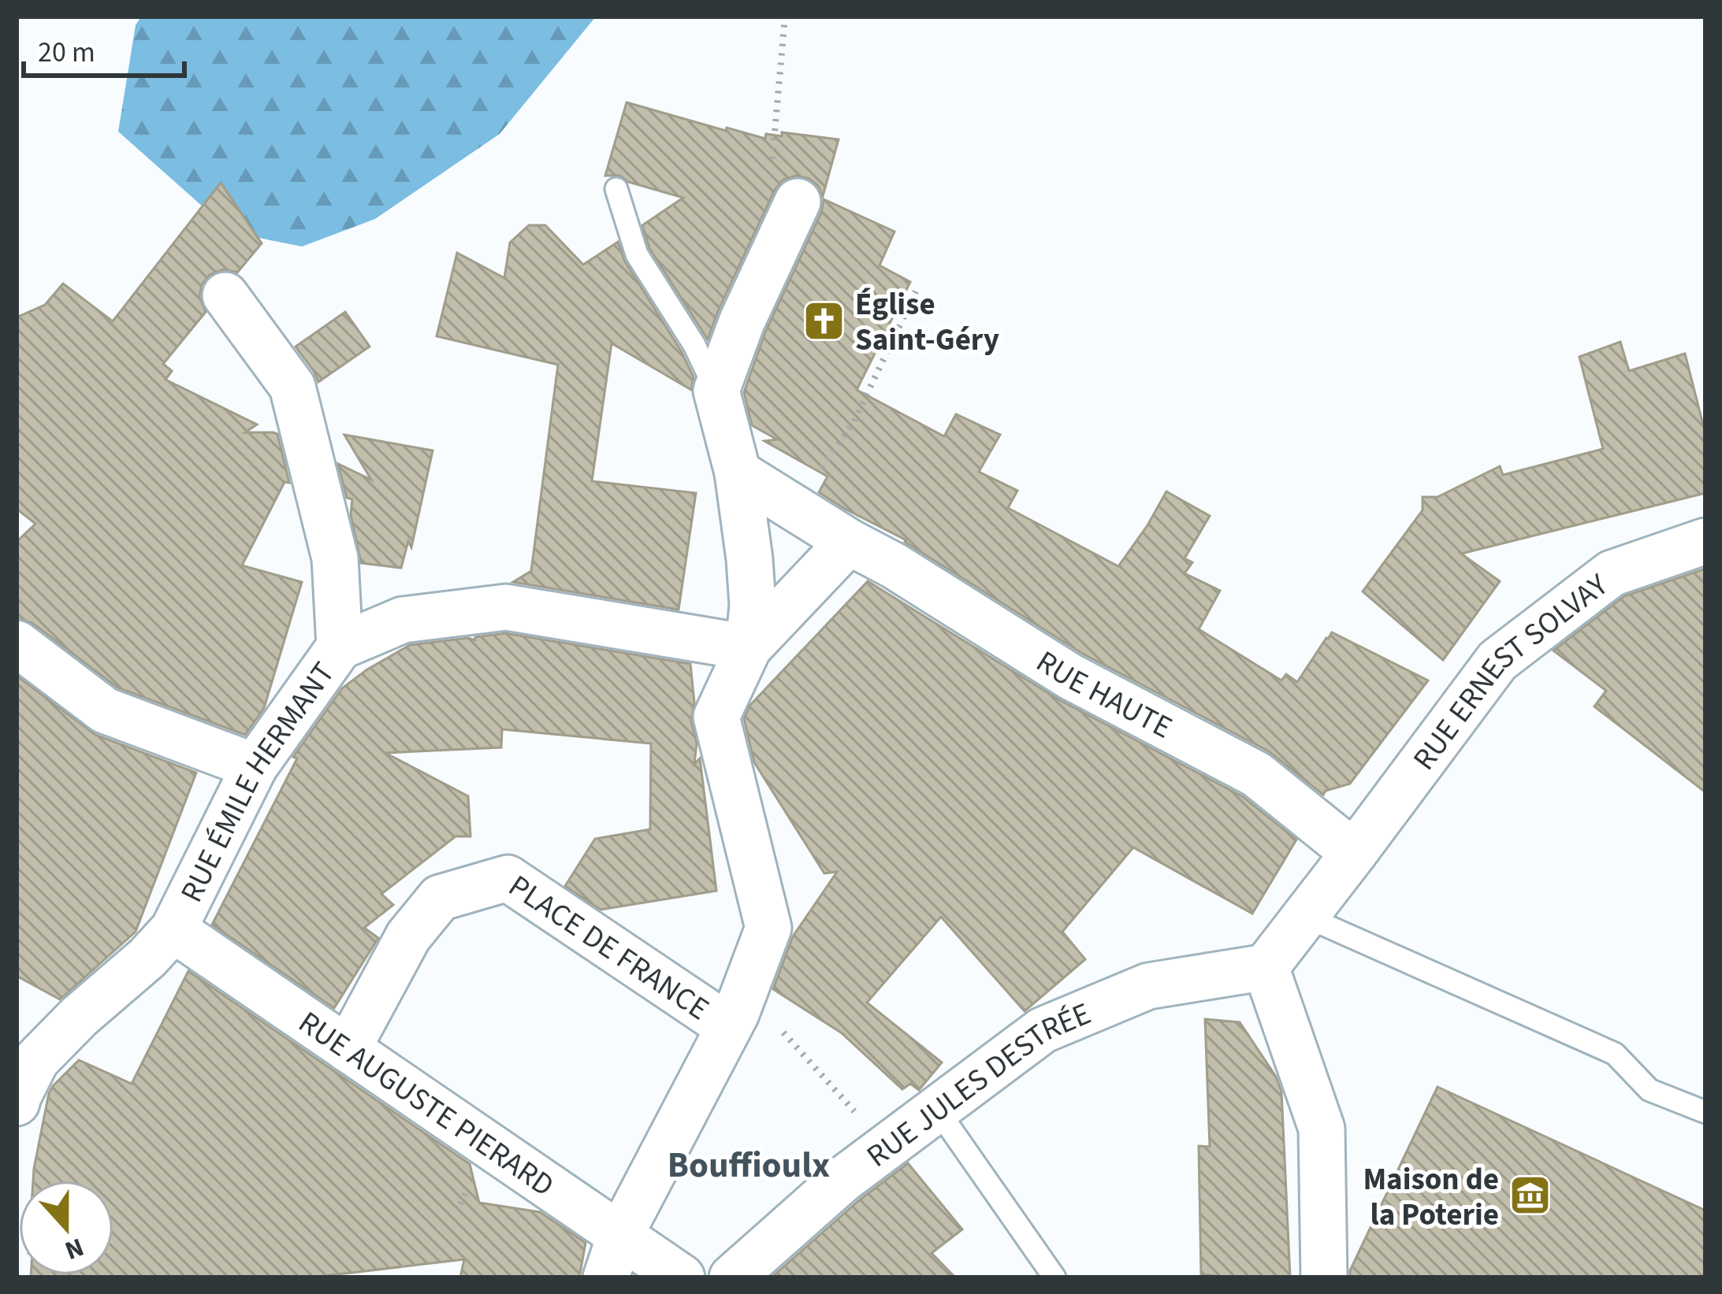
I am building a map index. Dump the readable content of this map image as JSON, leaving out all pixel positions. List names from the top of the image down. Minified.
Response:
{"streets":{"street":["RUE ERNEST SOLVAY","RUE HAUTE","RUE ÉMILE HERMANT","PLACE DE FRANCE","RUE JULES DESTRÉE","RUE AUGUSTE PIERARD"]},"crossings":[["RUE ERNEST SOLVAY","RUE HAUTE"],["RUE ERNEST SOLVAY","RUE JULES DESTRÉE"],["RUE ÉMILE HERMANT","RUE AUGUSTE PIERARD"],["PLACE DE FRANCE","RUE AUGUSTE PIERARD"]],"districts":["Bouffioulx"],"places":{"church":["Église Saint-Géry"],"museum":["Maison de la Poterie"]},"scale_bar":"20 m","north":"bottom"}
